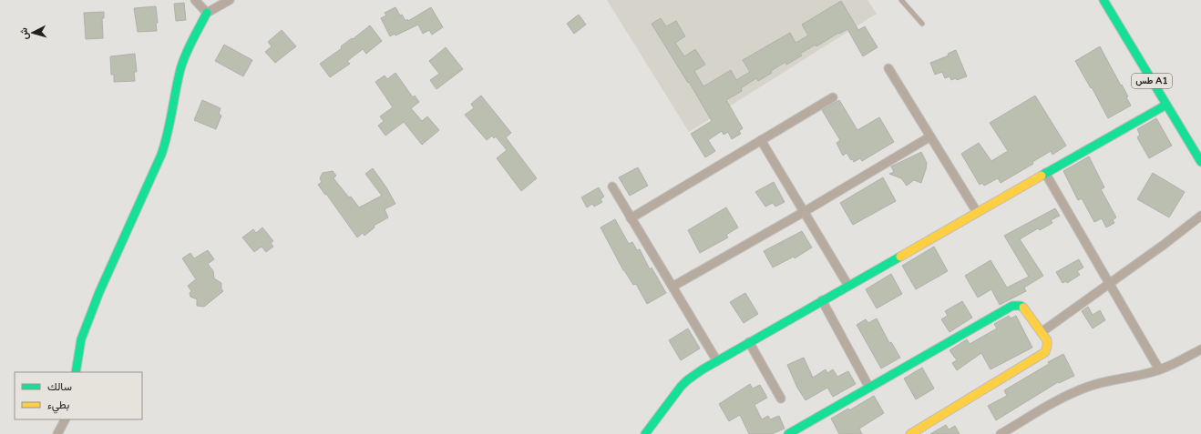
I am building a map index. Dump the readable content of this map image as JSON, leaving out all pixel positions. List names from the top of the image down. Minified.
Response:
{"streets":{"main road":["طس A1"]},"legend":["سالك","بطيء"],"north":"left"}
